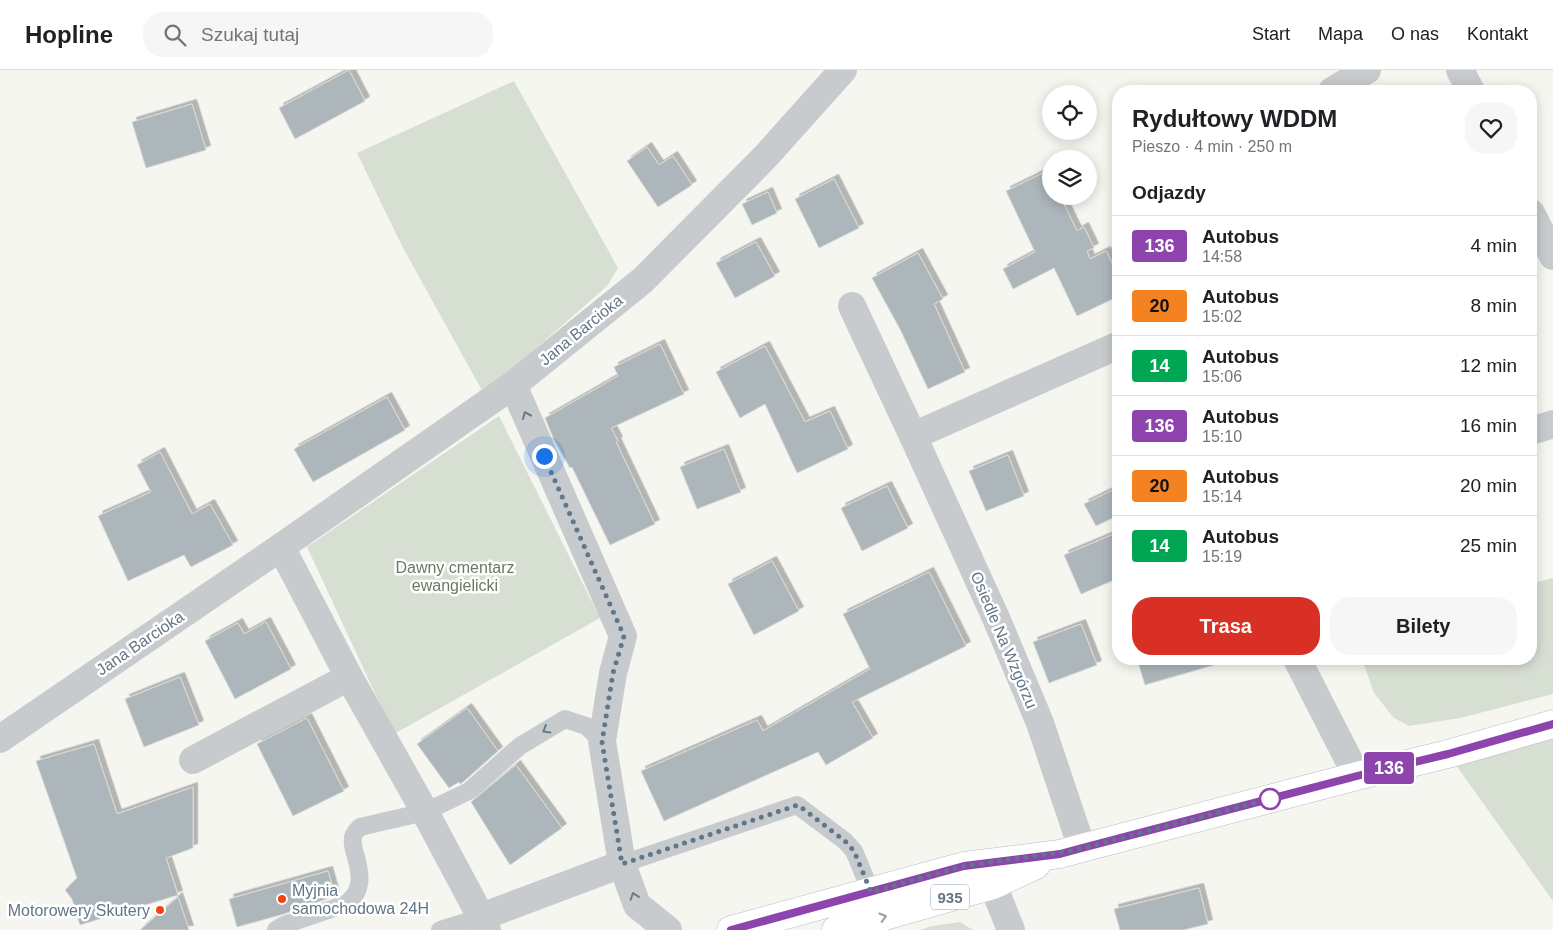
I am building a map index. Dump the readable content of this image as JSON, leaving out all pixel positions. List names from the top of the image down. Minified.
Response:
{"streets":{"main road":["935"],"street":["Jana Barcioka","Osiedle Na Wzgórzu"]},"crossings":[["Osiedle Na Wzgórzu","935"]],"parks":["Dawny cmentarz ewangielicki"],"places":["Myjnia samochodowa 24H","Motorowery Skutery"],"lines":["bus line 136"],"page":{"header":"Hopline","search":"Szukaj tutaj","nav":["Start","Mapa","O nas","Kontakt"],"on_map":"136","heading":[["Rydułtowy WDDM","Pieszo · 4 min · 250 m"],"Odjazdy"],"list":[{"mark":"136","name":"Autobus","note":"14:58","value":"4 min"},{"mark":"20","name":"Autobus","note":"15:02","value":"8 min"},{"mark":"14","name":"Autobus","note":"15:06","value":"12 min"},{"mark":"136","name":"Autobus","note":"15:10","value":"16 min"},{"mark":"20","name":"Autobus","note":"15:14","value":"20 min"},{"mark":"14","name":"Autobus","note":"15:19","value":"25 min"}],"buttons":["Trasa","Bilety"]}}
